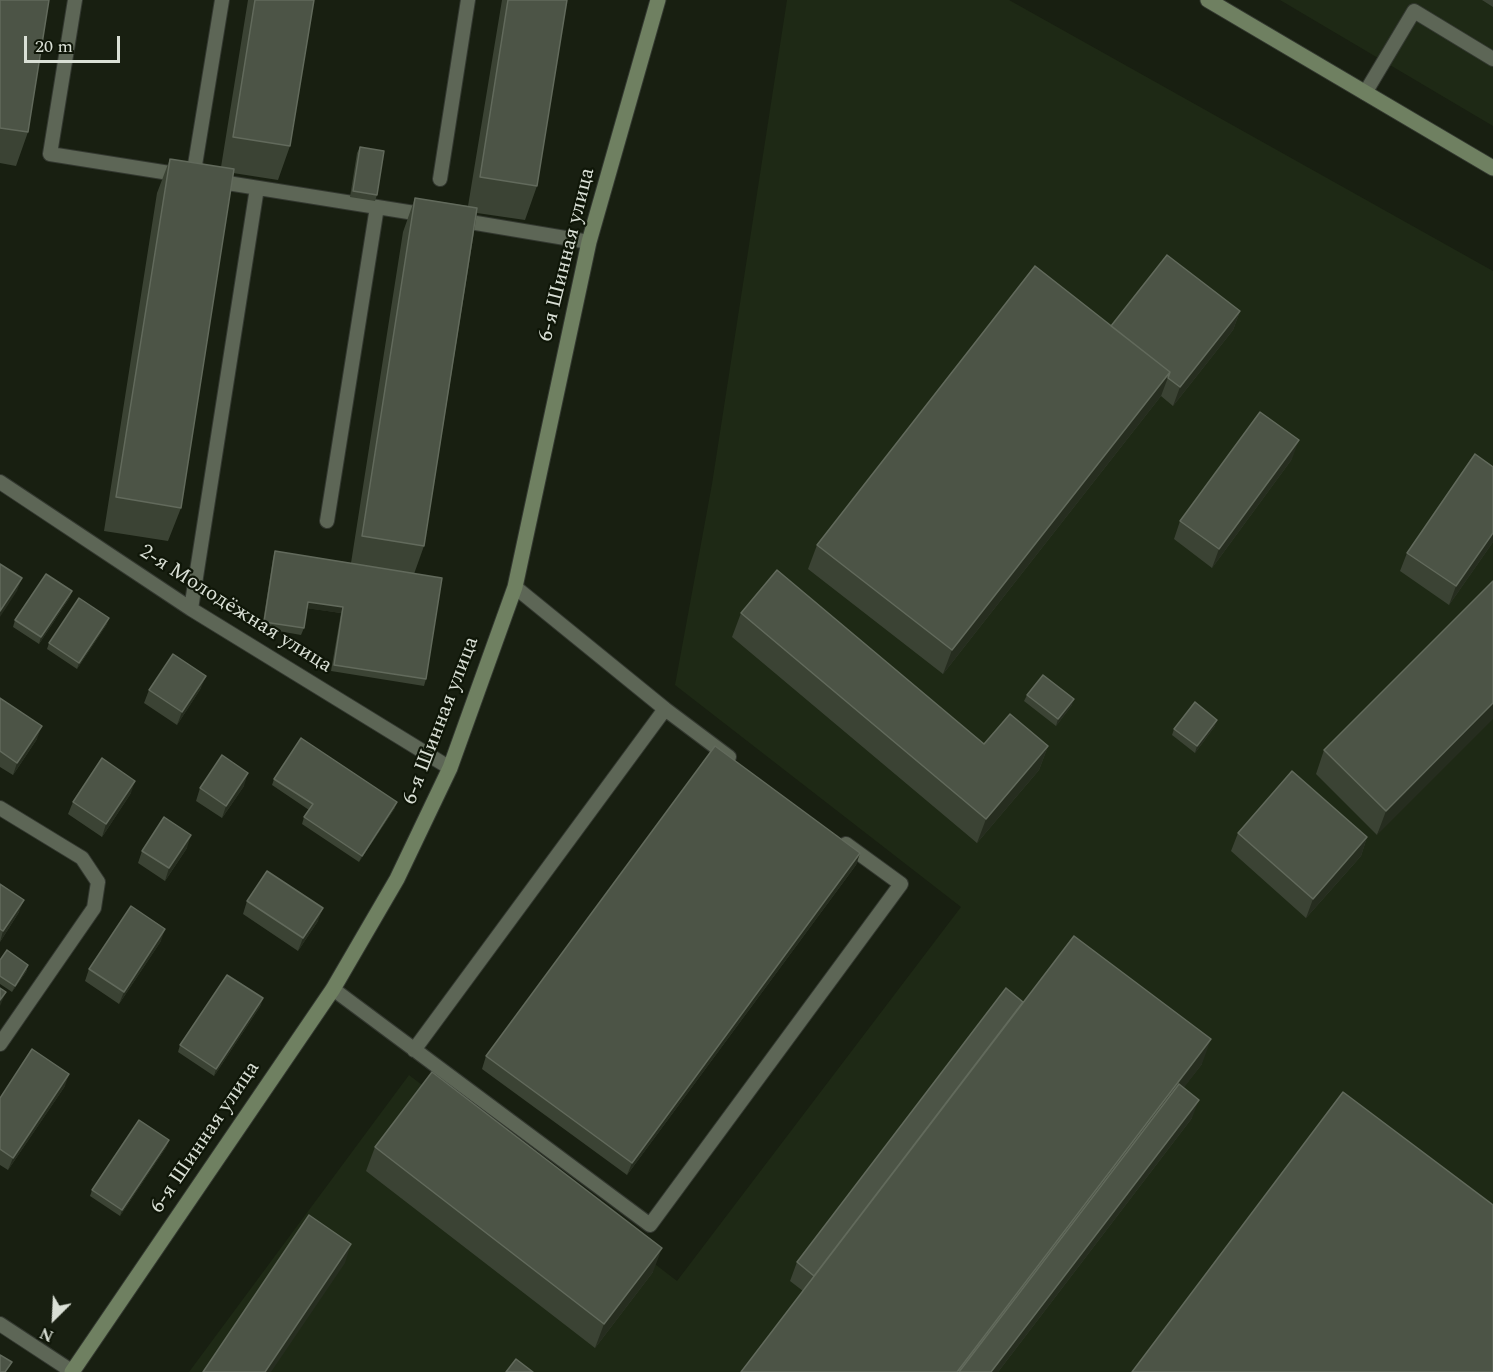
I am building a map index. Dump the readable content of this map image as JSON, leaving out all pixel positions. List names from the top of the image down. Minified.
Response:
{"streets":{"main road":["6-я Шинная улица"],"lane":["2-я Молодёжная улица"]},"crossings":[["6-я Шинная улица","2-я Молодёжная улица"]],"scale_bar":"20 m","north":"bottom left"}
